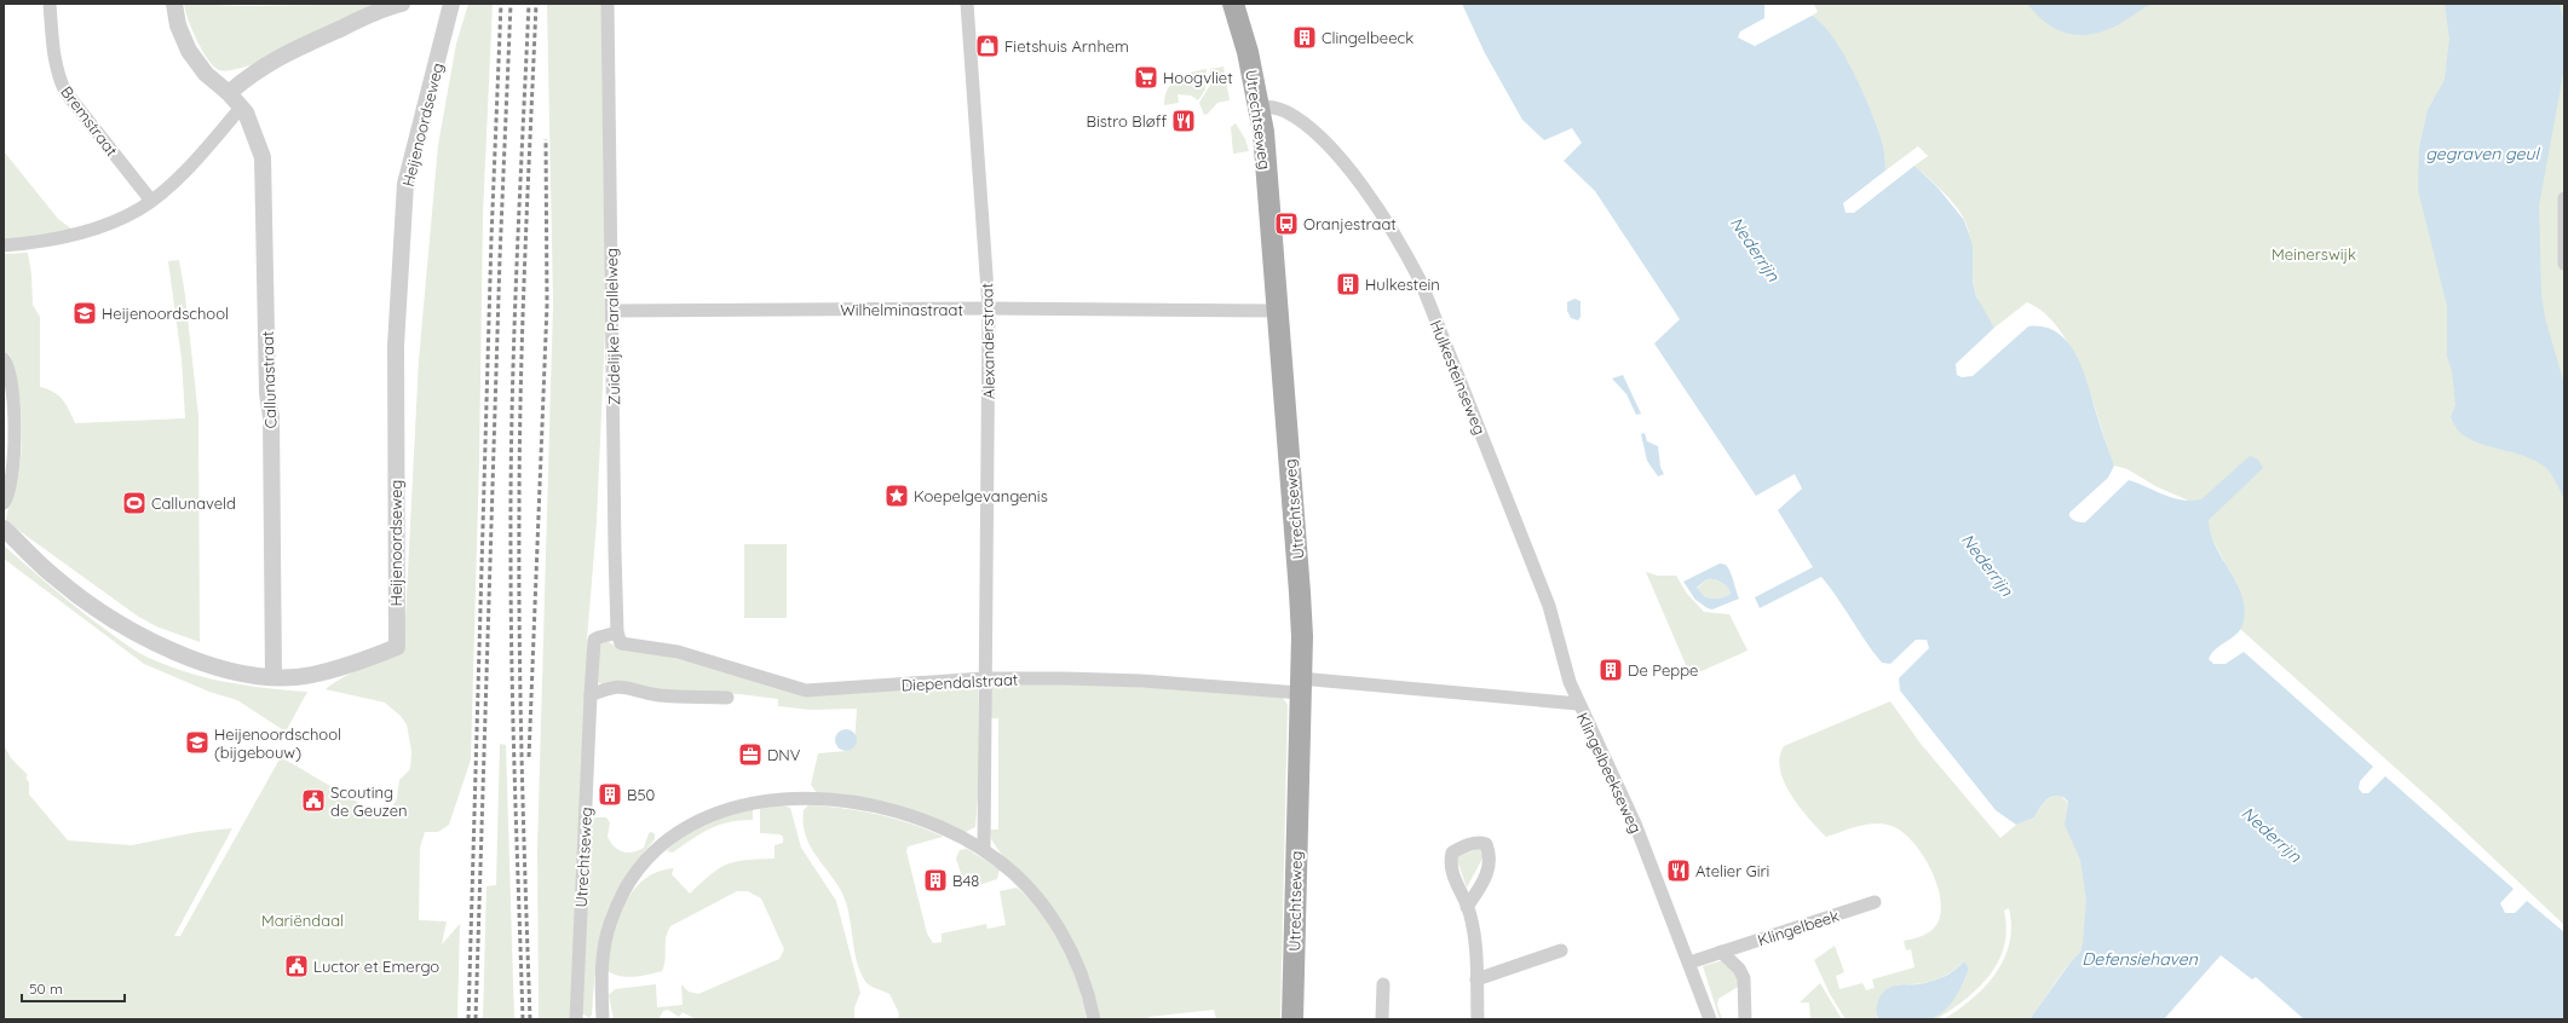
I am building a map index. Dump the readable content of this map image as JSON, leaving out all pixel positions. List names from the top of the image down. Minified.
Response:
{"streets":{"main road":["Utrechtseweg"],"street":["Bremstraat","Heijenoordseweg","Wilhelminastraat","Zuidelijke Parallelweg","Alexanderstraat","Hulkesteinseweg","Callunastraat","Diependalstraat","Klingelbeekseweg","Klingelbeek"]},"crossings":[["Utrechtseweg","Wilhelminastraat"],["Utrechtseweg","Zuidelijke Parallelweg"],["Utrechtseweg","Alexanderstraat"],["Utrechtseweg","Hulkesteinseweg"],["Utrechtseweg","Diependalstraat"],["Utrechtseweg","Klingelbeekseweg"],["Heijenoordseweg","Callunastraat"],["Wilhelminastraat","Zuidelijke Parallelweg"],["Wilhelminastraat","Alexanderstraat"],["Zuidelijke Parallelweg","Diependalstraat"],["Alexanderstraat","Diependalstraat"],["Hulkesteinseweg","Klingelbeekseweg"],["Diependalstraat","Klingelbeekseweg"],["Klingelbeekseweg","Klingelbeek"]],"water":["gegraven geul","Nederrijn","Defensiehaven"],"parks":["Meinerswijk","Mariëndaal"],"places":{"building":["Clingelbeeck","Hulkestein","De Peppe","B50","B48"],"shop":["Fietshuis Arnhem"],"supermarket":["Hoogvliet"],"restaurant":["Bistro Bløff","Atelier Giri"],"bus stop":["Oranjestraat"],"school or university":["Heijenoordschool","Heijenoordschool (bijgebouw)"],"place":["Koepelgevangenis"],"sports":["Callunaveld"],"office":["DNV"],"public building":["Scouting de Geuzen","Luctor et Emergo"]},"scale_bar":"50 m"}
